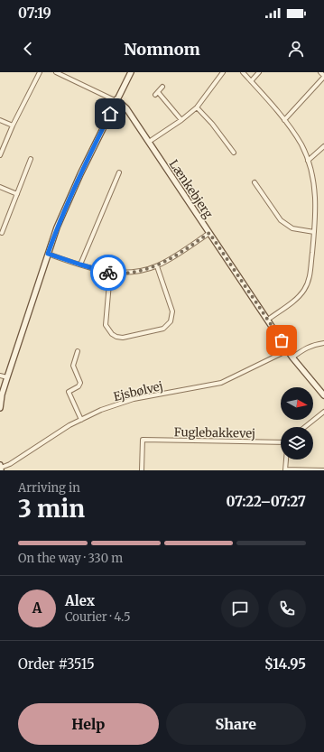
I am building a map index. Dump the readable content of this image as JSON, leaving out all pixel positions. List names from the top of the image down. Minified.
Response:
{"streets":{"street":["Lænkebjerg","Ejsbølvej","Fuglebakkevej"]},"crossings":[["Lænkebjerg","Ejsbølvej"]],"north":"right","page":{"status":"07:19","header":"Nomnom","heading":["3 min","Arriving in","07:22–07:27"],"panel":["Alex","Courier · 4.5","Order #3515","$14.95"],"bar":"On the way · 330 m","round":"A","buttons":["Help","Share"]}}
